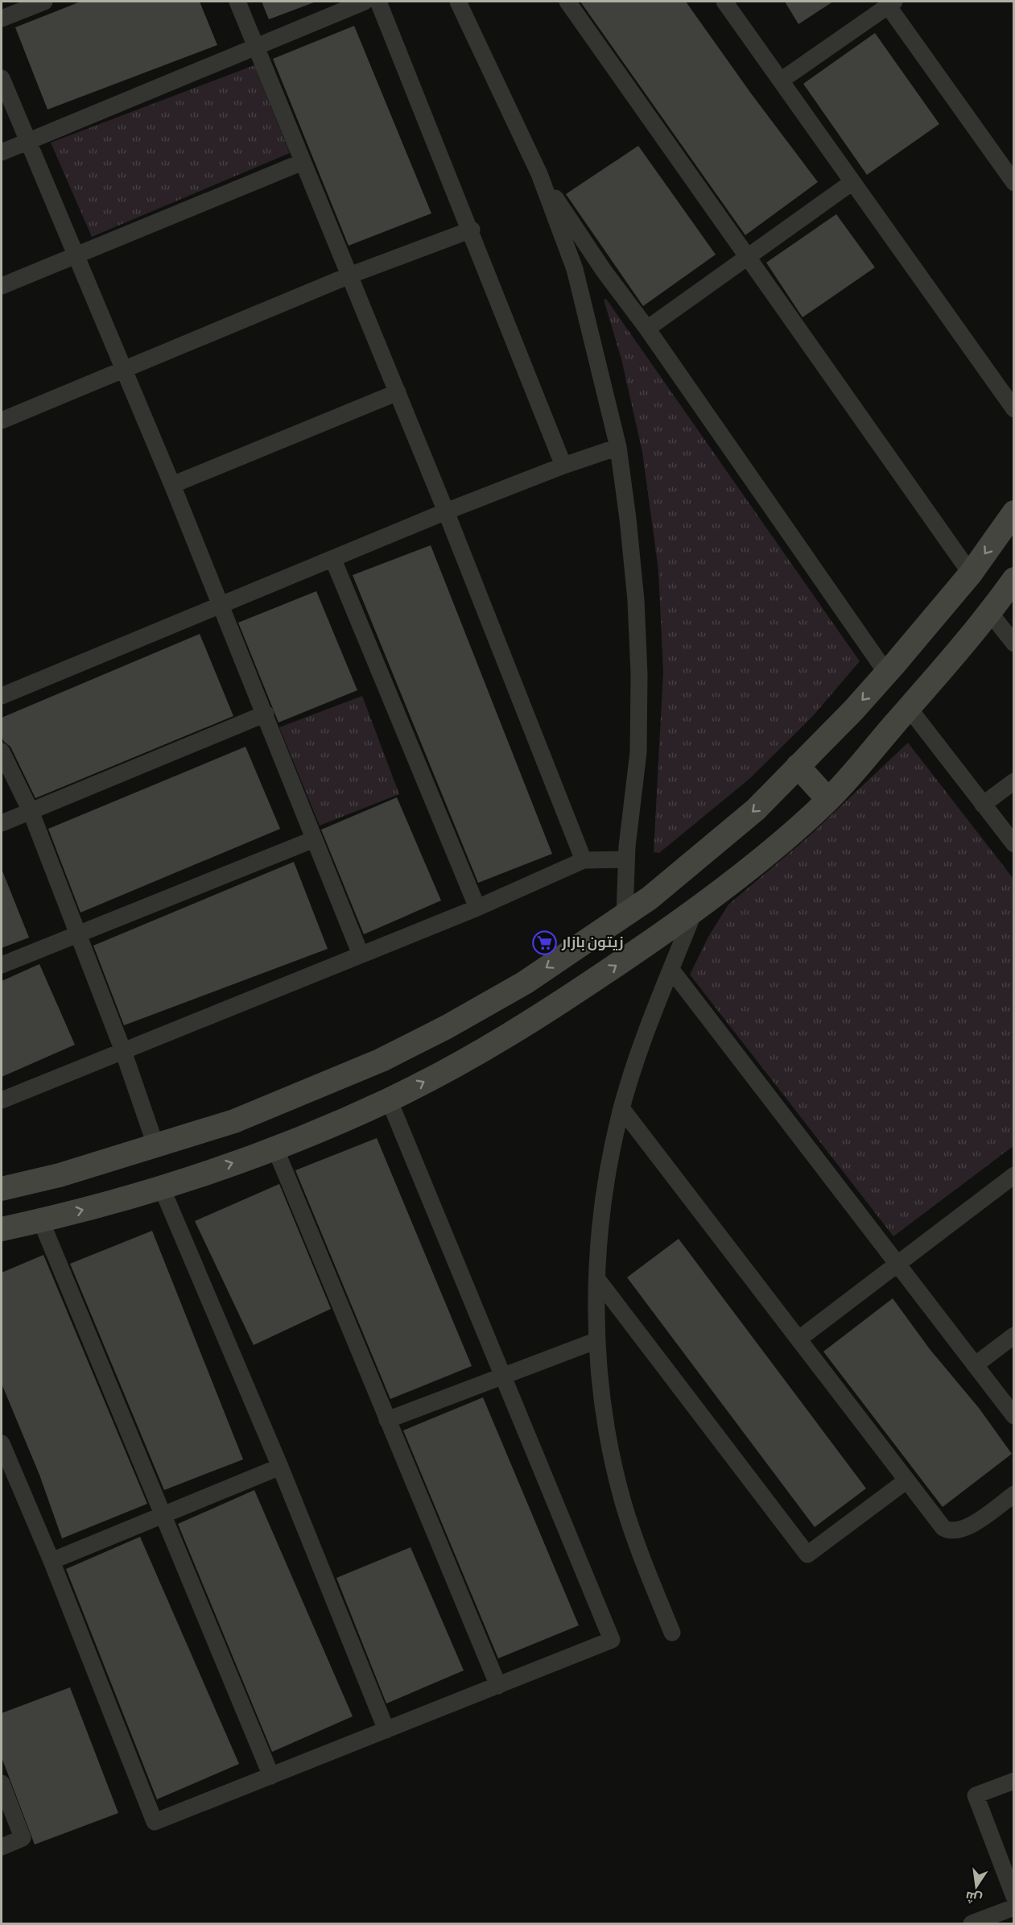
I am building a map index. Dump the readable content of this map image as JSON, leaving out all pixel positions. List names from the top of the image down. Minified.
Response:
{"places":{"supermarket":["زيتون بازار"]},"north":"bottom"}
